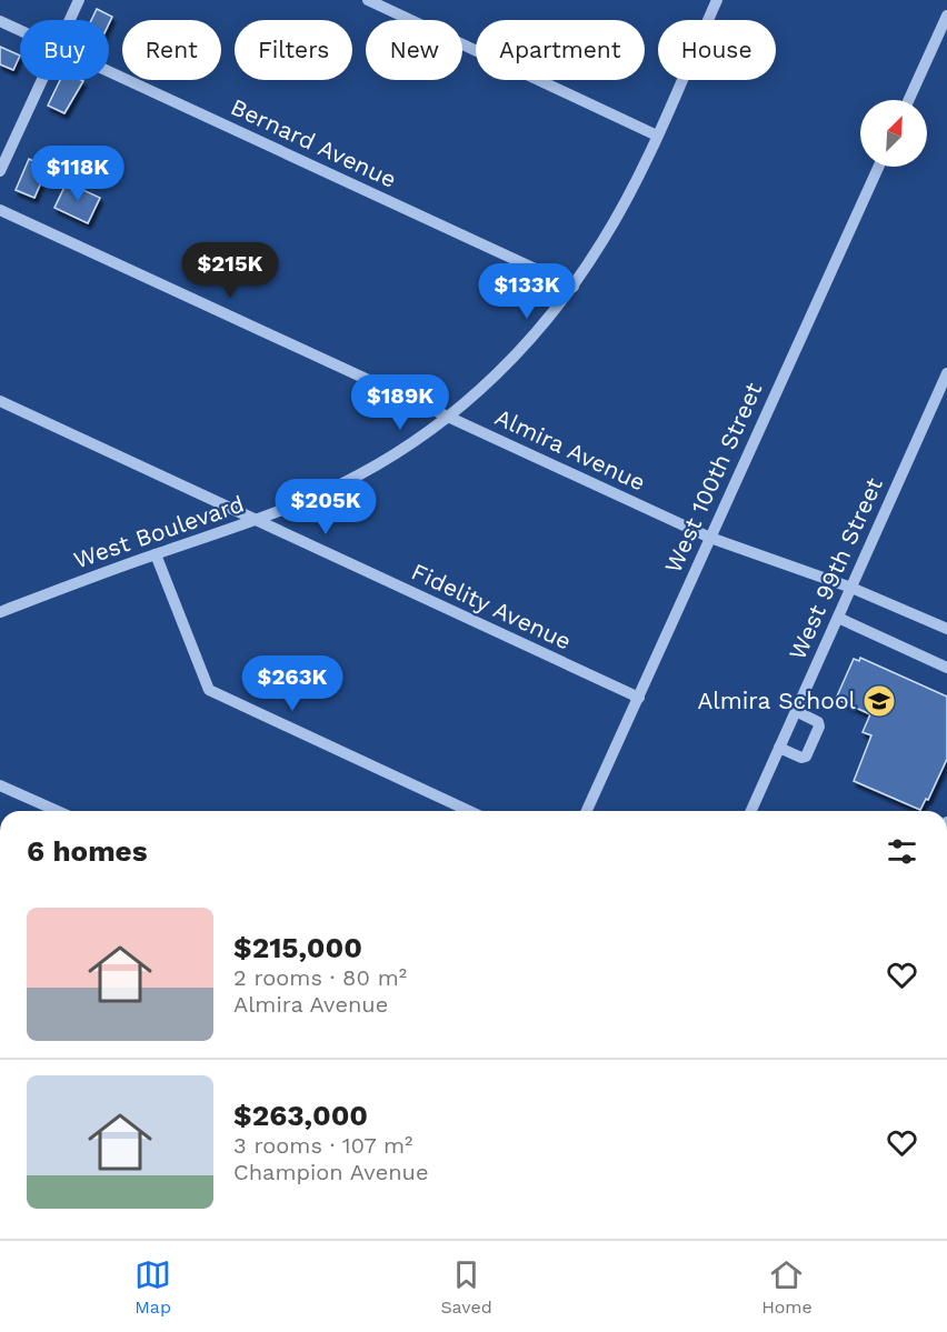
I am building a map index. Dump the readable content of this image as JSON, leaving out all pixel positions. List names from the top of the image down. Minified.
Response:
{"streets":{"street":["Bernard Avenue","Almira Avenue","West 100th Street","West Boulevard","West 99th Street","Fidelity Avenue"]},"crossings":[["Bernard Avenue","West Boulevard"],["Almira Avenue","West 100th Street"],["Almira Avenue","West Boulevard"],["Almira Avenue","West 99th Street"],["West 100th Street","Fidelity Avenue"],["West Boulevard","Fidelity Avenue"]],"places":{"school or university":["Almira School"]},"north":"top right","page":{"chip":["Buy","Rent","Filters","New","Apartment","House"],"price":["$118K","$215K","$133K","$189K","$205K","$263K"],"heading":"6 homes","list":[{"name":"$215,000","note":"2 rooms · 80 m² · Almira Avenue"},{"name":"$263,000","note":"3 rooms · 107 m² · Champion Avenue"}],"tabs":["Map","Saved","Home"]}}
